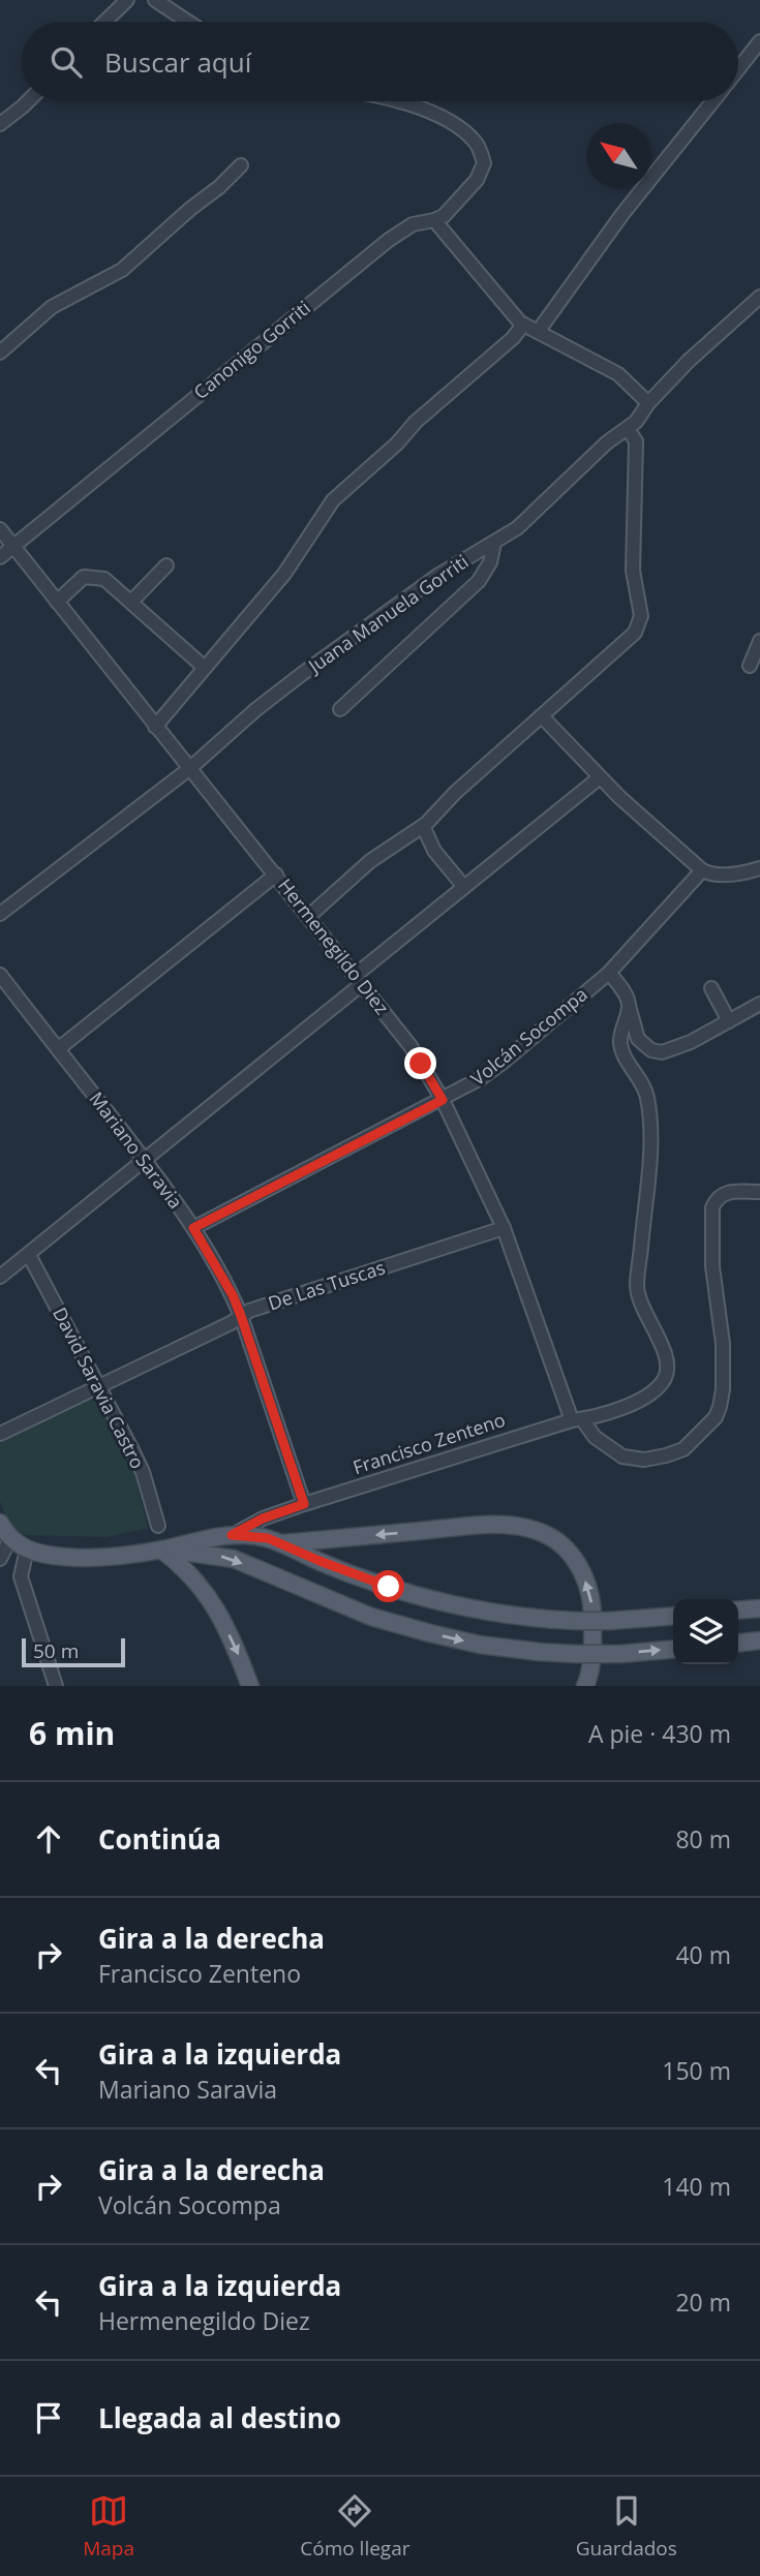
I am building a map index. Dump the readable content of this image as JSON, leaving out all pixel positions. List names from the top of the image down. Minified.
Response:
{"streets":{"street":["Canonigo Gorriti","Juana Manuela Gorriti","Hermenegildo Diez","Volcán Socompa","Mariano Saravia","De Las Tuscas","David Saravia Castro","Francisco Zenteno"]},"crossings":[["Canonigo Gorriti","Hermenegildo Diez"],["Juana Manuela Gorriti","Hermenegildo Diez"],["Hermenegildo Diez","Volcán Socompa"],["Hermenegildo Diez","De Las Tuscas"],["Hermenegildo Diez","Francisco Zenteno"],["Volcán Socompa","Mariano Saravia"],["Mariano Saravia","De Las Tuscas"],["Mariano Saravia","Francisco Zenteno"],["De Las Tuscas","David Saravia Castro"]],"scale_bar":"50 m","north":"top left","page":{"search":"Buscar aquí","scale":"50 m","heading":["6 min","A pie · 430 m"],"list":[["Continúa","80 m"],["Gira a la derecha","Francisco Zenteno","40 m"],["Gira a la izquierda","Mariano Saravia","150 m"],["Gira a la derecha","Volcán Socompa","140 m"],["Gira a la izquierda","Hermenegildo Diez","20 m"],"Llegada al destino"],"nav":["Mapa","Cómo llegar","Guardados"]}}
